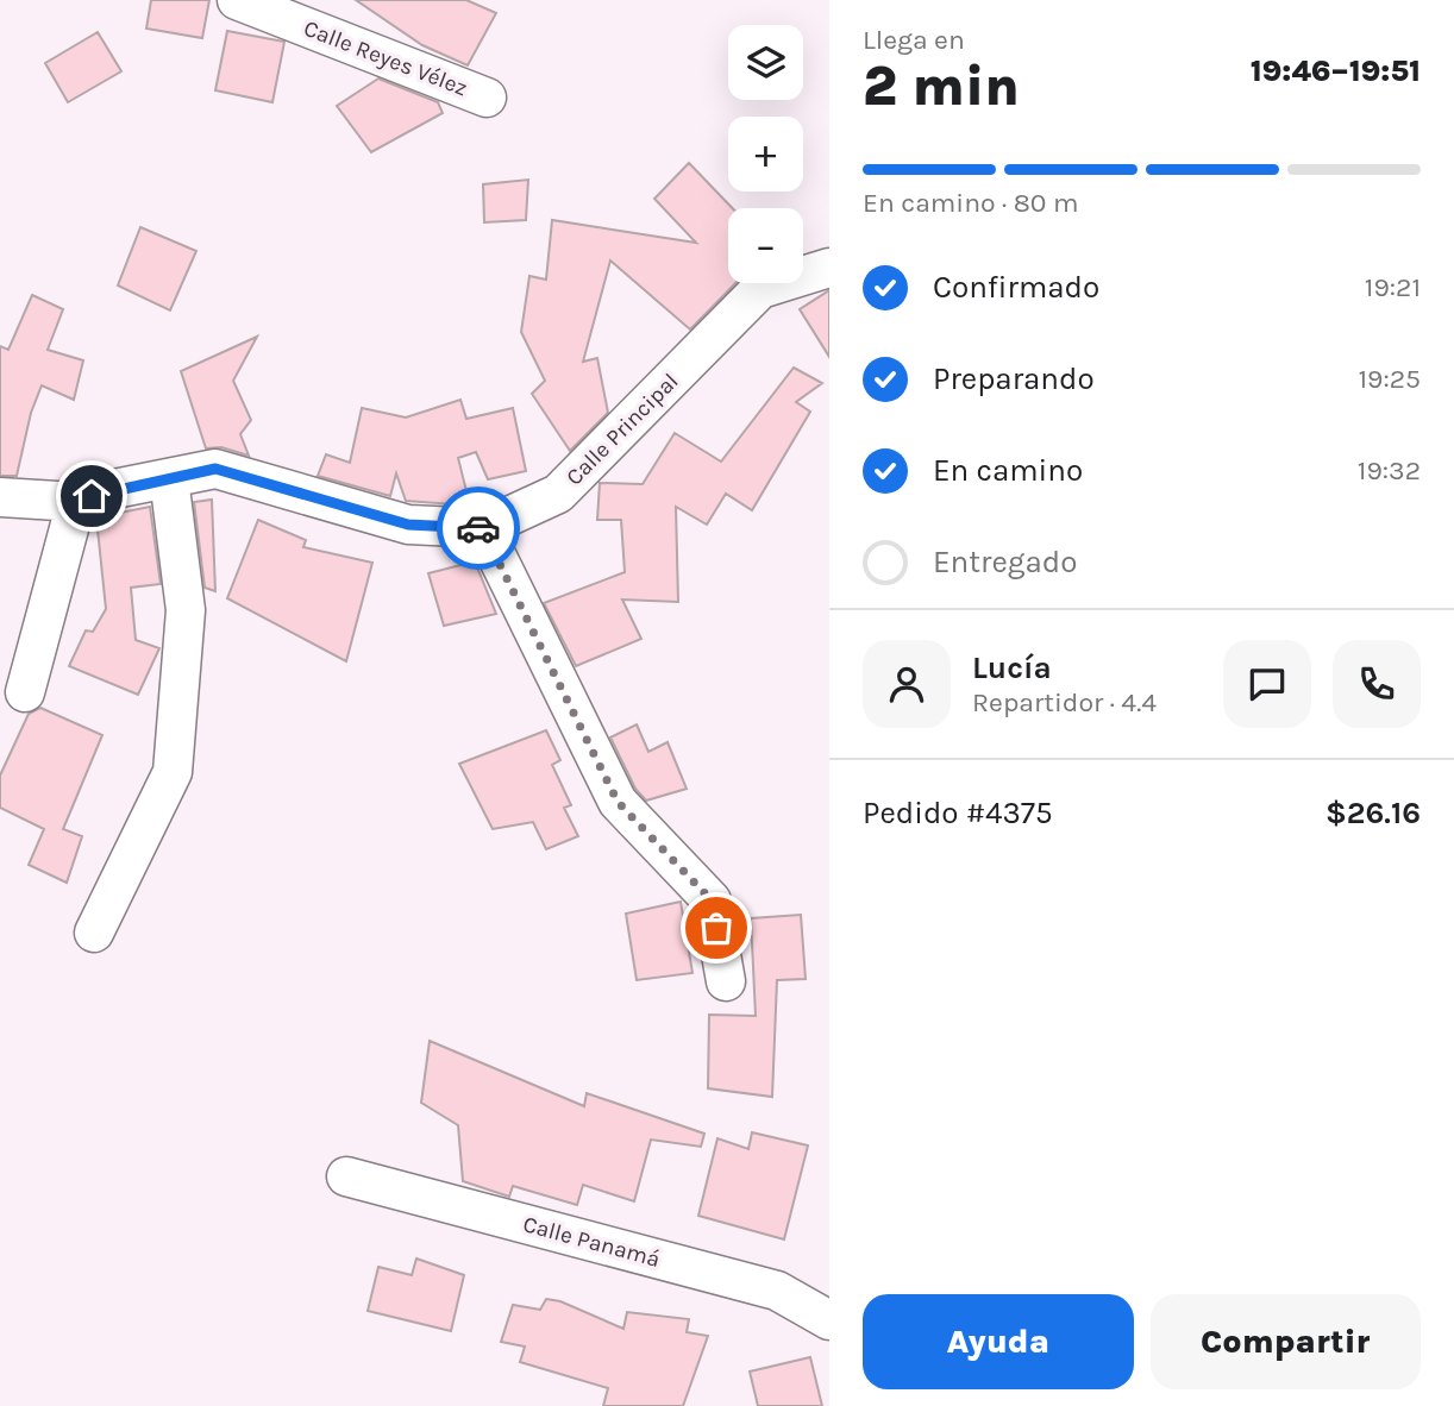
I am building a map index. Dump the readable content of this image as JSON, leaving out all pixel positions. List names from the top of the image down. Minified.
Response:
{"streets":{"street":["Calle Reyes Vélez","Calle Principal","Calle Panamá"]},"page":{"heading":["2 min","Llega en","19:46–19:51"],"panel":["Lucía","Repartidor · 4.4","Pedido #4375","$26.16"],"map_buttons":["+","−"],"bar":"En camino · 80 m","list":[["Confirmado","19:21"],["Preparando","19:25"],["En camino","19:32"],"Entregado"],"buttons":["Ayuda","Compartir"]}}
